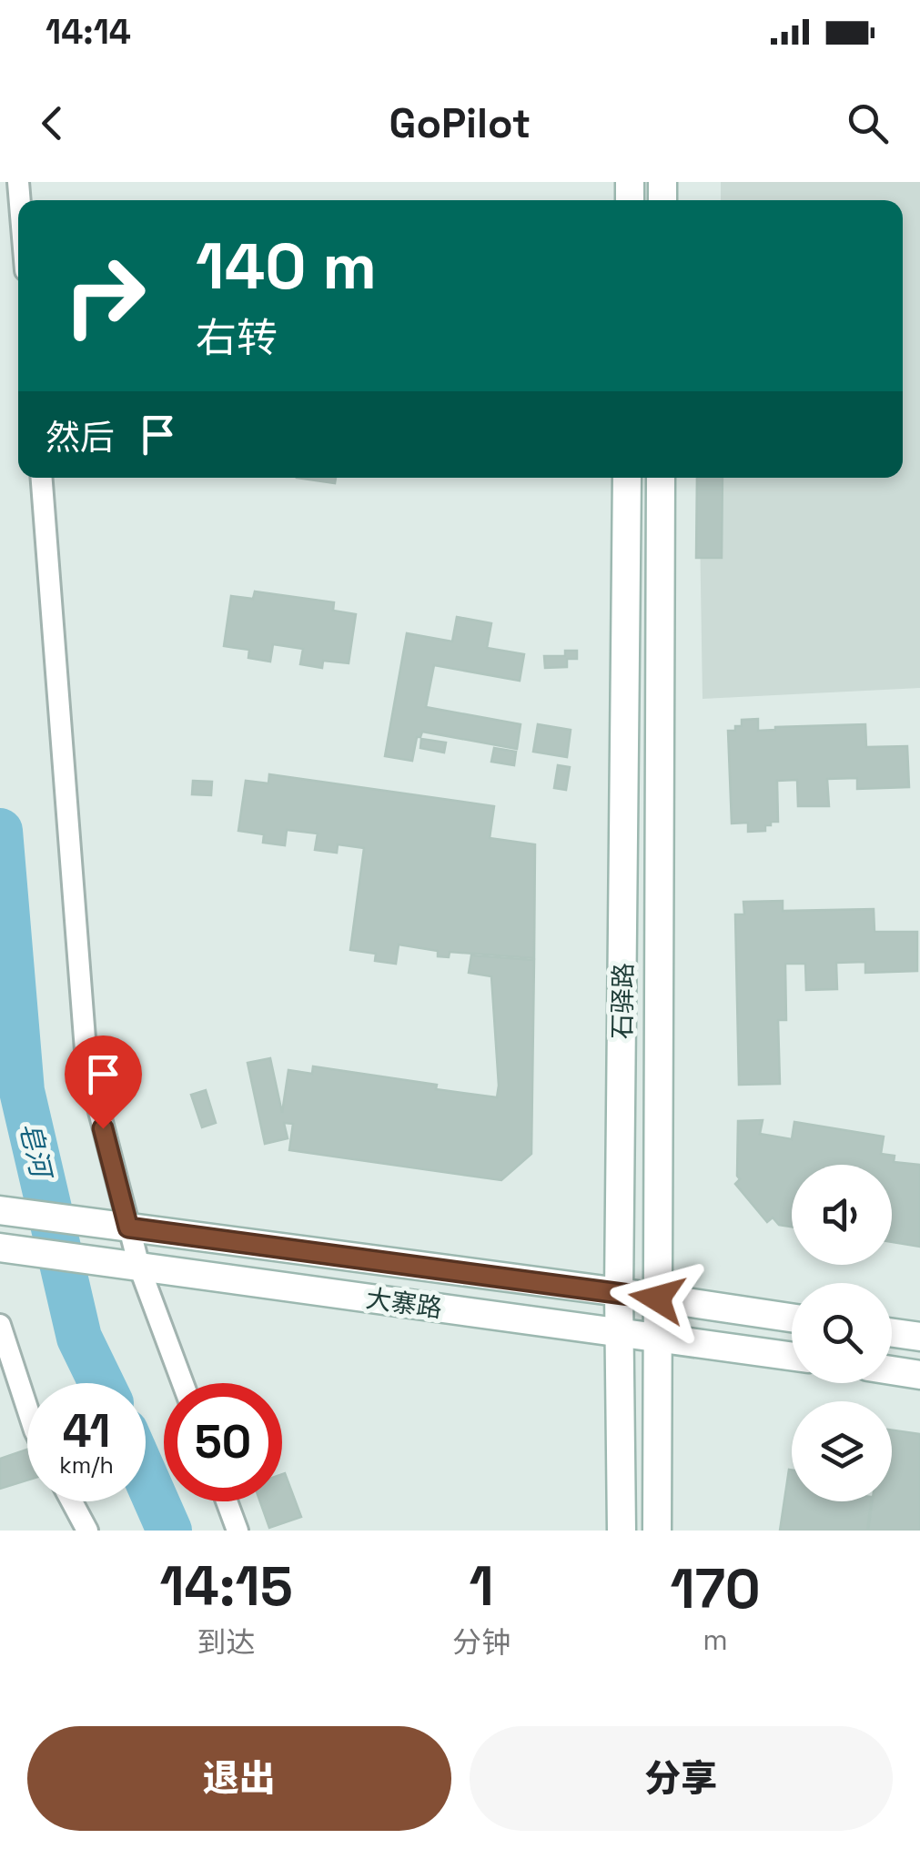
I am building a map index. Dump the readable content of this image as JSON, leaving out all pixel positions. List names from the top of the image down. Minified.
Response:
{"streets":{"street":["石驿路","大寨路"]},"crossings":[["石驿路","大寨路"]],"water":["皂河"],"page":{"status":"14:14","header":"GoPilot","turn":["140 m","右转"],"then":"然后","speed":"41 km/h","limit":"50","eta":["14:15","到达","1","分钟","170","m"],"buttons":["退出","分享"]}}
